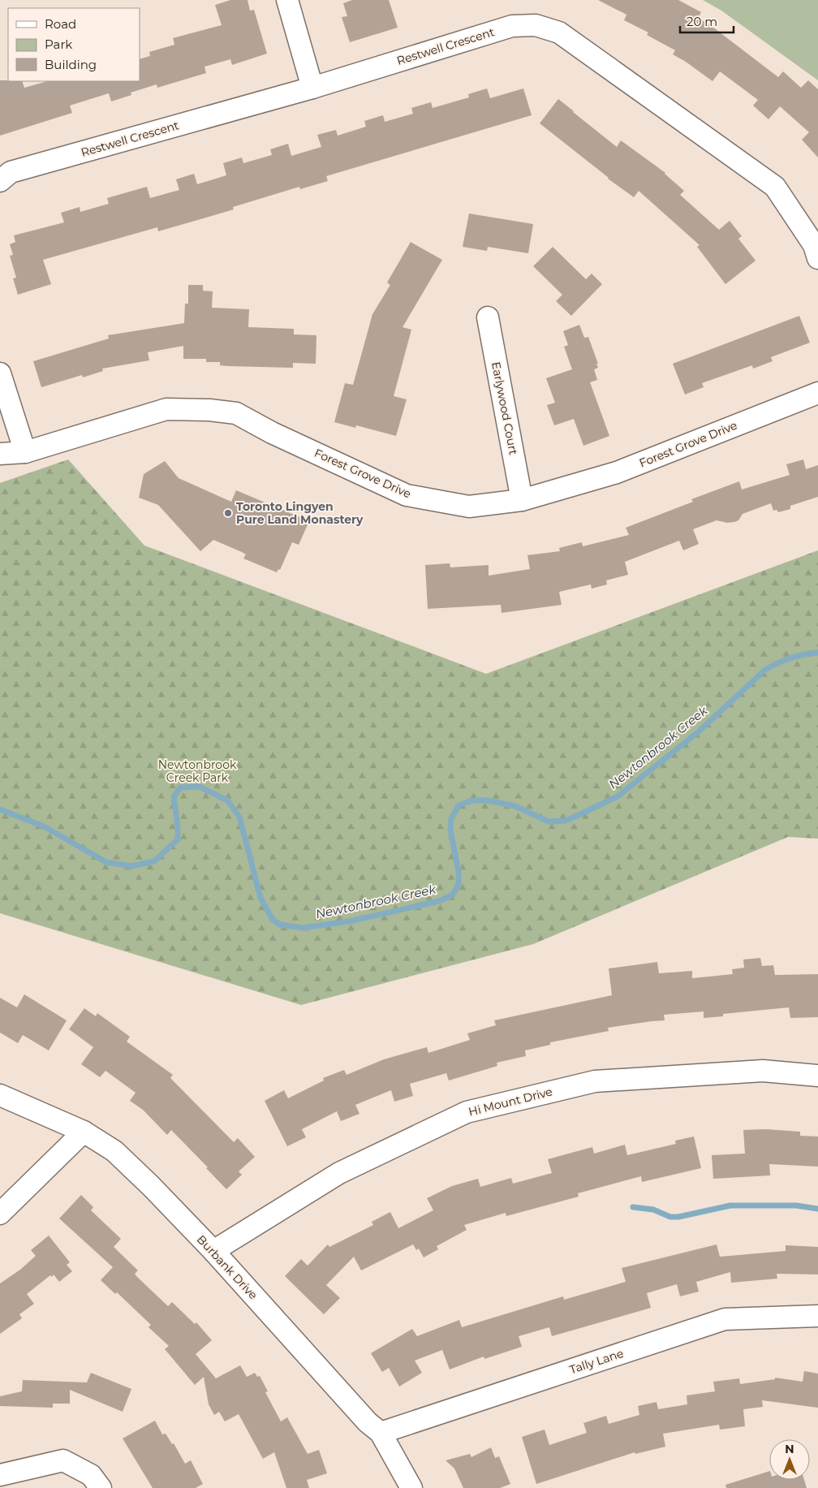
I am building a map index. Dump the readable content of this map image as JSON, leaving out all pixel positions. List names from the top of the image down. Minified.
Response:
{"streets":{"street":["Restwell Crescent","Earlywood Court","Forest Grove Drive","Hi Mount Drive","Burbank Drive","Tally Lane"]},"crossings":[["Earlywood Court","Forest Grove Drive"],["Hi Mount Drive","Burbank Drive"],["Burbank Drive","Tally Lane"]],"water":["Newtonbrook Creek"],"parks":["Newtonbrook Creek Park"],"places":["Toronto Lingyen Pure Land Monastery"],"legend":["Road","Park","Building"],"scale_bar":"20 m","north":"top"}
